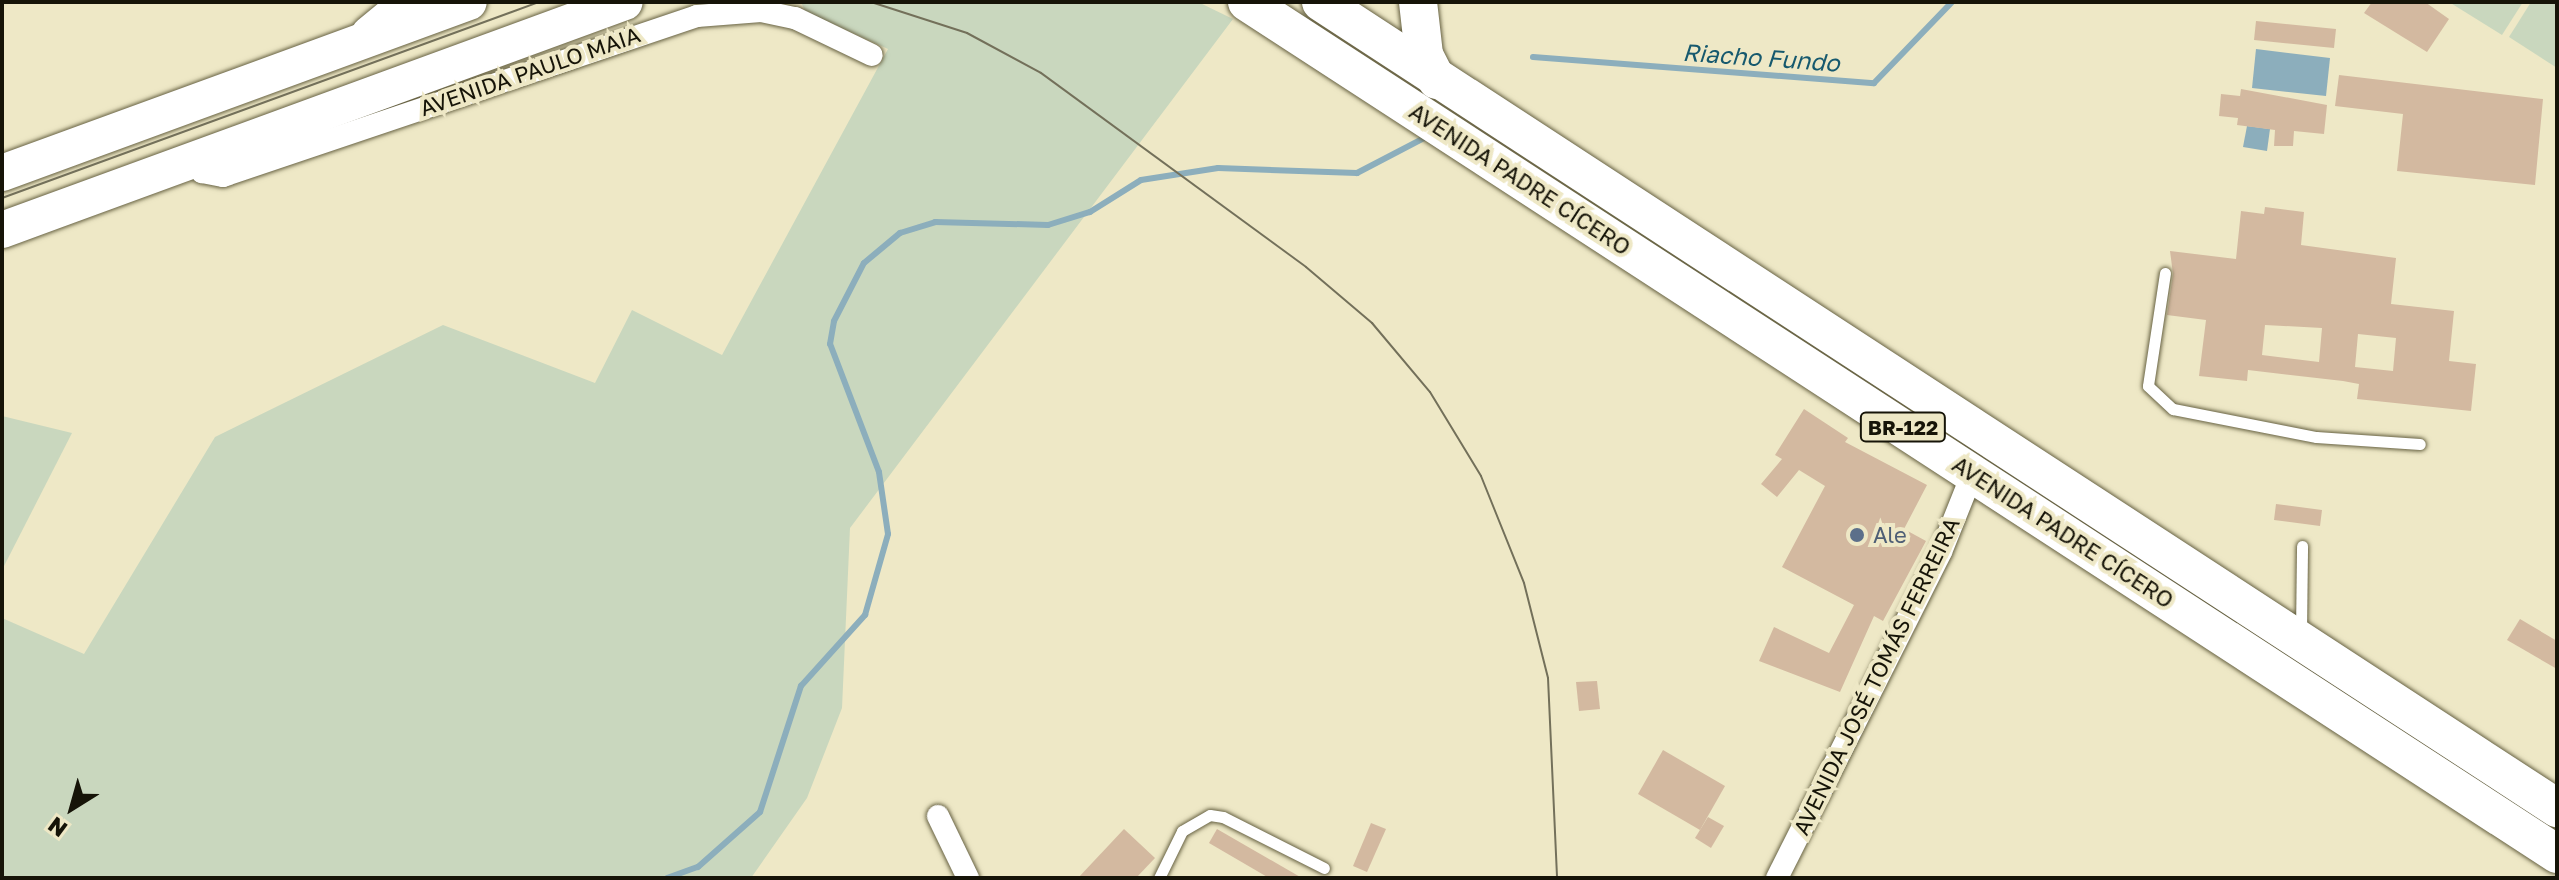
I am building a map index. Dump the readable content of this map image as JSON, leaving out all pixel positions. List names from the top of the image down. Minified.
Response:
{"streets":{"highway":["AVENIDA PADRE CÍCERO","BR-122"],"street":["AVENIDA PAULO MAIA","AVENIDA JOSÉ TOMÁS FERREIRA"]},"crossings":[["AVENIDA PADRE CÍCERO","AVENIDA JOSÉ TOMÁS FERREIRA"]],"water":["Riacho Fundo"],"places":["Ale"],"north":"bottom left"}
